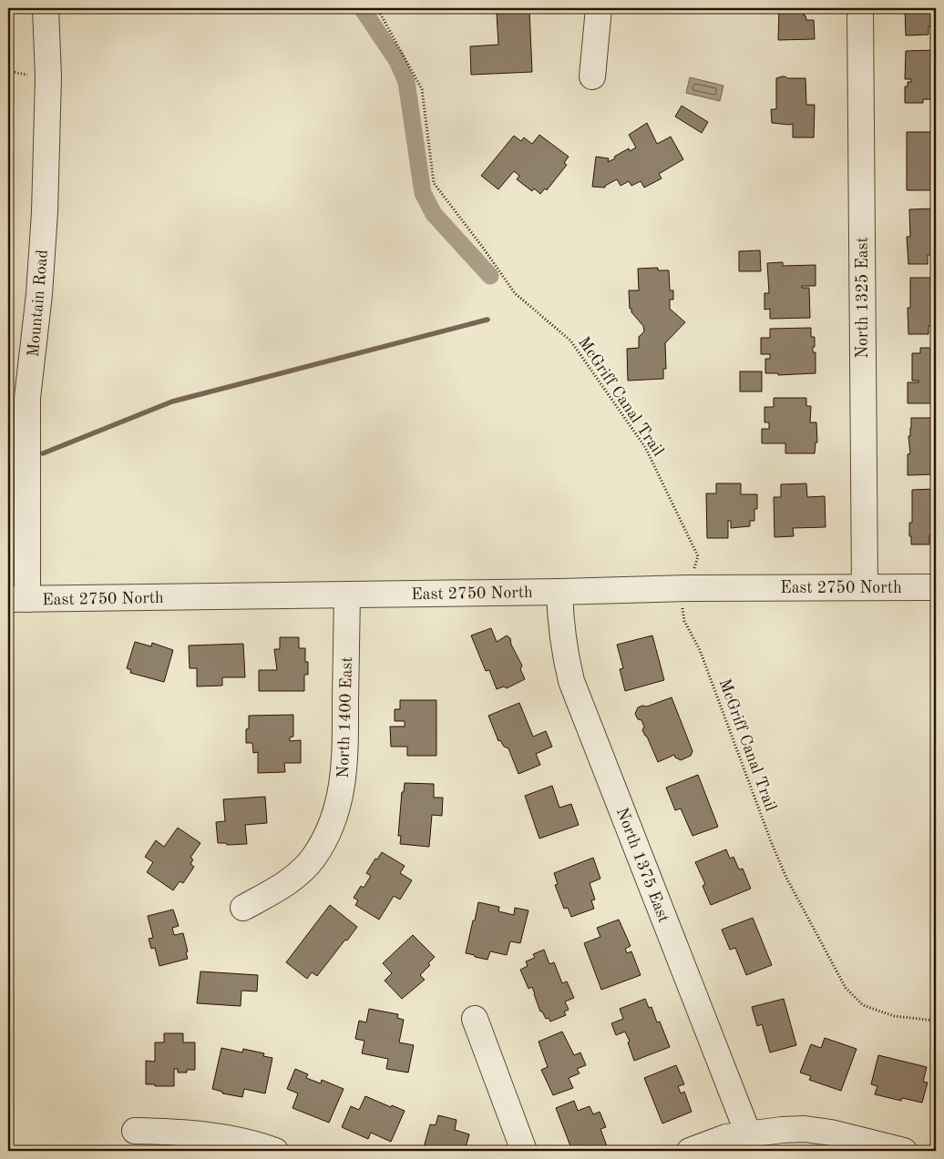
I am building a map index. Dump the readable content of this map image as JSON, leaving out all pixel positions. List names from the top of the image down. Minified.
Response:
{"streets":{"street":["North 1325 East","Mountain Road","East 2750 North","North 1400 East","North 1375 East"],"path":["McGriff Canal Trail"]},"crossings":[["North 1325 East","East 2750 North"],["Mountain Road","East 2750 North"],["McGriff Canal Trail","East 2750 North"],["East 2750 North","North 1400 East"],["East 2750 North","North 1375 East"]]}
